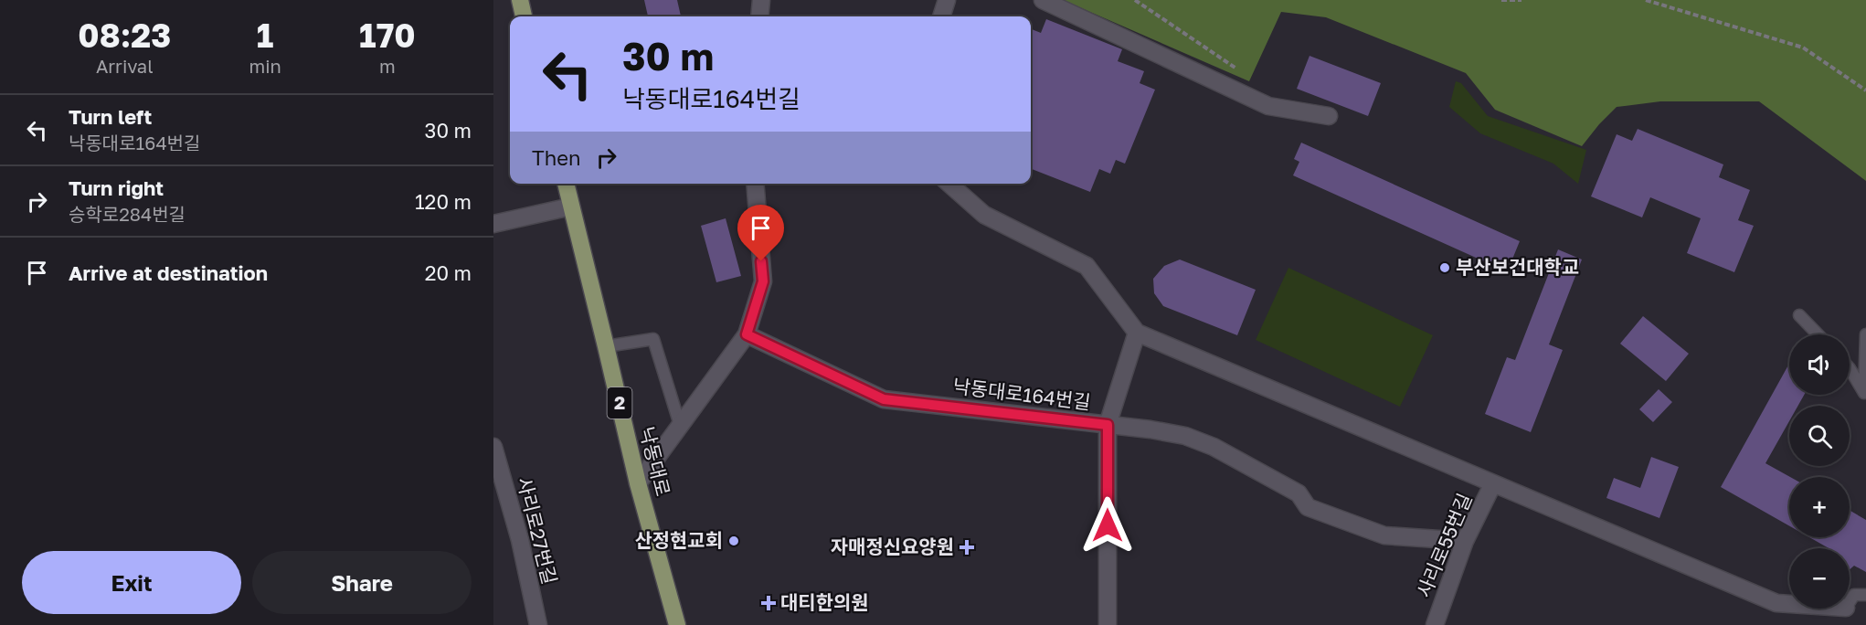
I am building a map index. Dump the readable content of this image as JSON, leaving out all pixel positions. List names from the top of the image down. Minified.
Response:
{"streets":{"main road":["2","낙동대로"],"street":["낙동대로164번길","사리로27번길","사리로55번길"]},"crossings":[["낙동대로164번길","사리로55번길"]],"places":{"other":["부산보건대학교","산정현교회"],"health":["자매정신요양원","대티한의원"]},"page":{"eta":["08:23","Arrival","1","min","170","m"],"turn":["30 m","낙동대로164번길"],"list":[{"name":"Turn left","note":"낙동대로164번길","value":"30 m"},{"name":"Turn right","note":"승학로284번길","value":"120 m"},{"name":"Arrive at destination","value":"20 m"}],"then":"Then","map_buttons":["+","−"],"buttons":["Exit","Share"]}}
